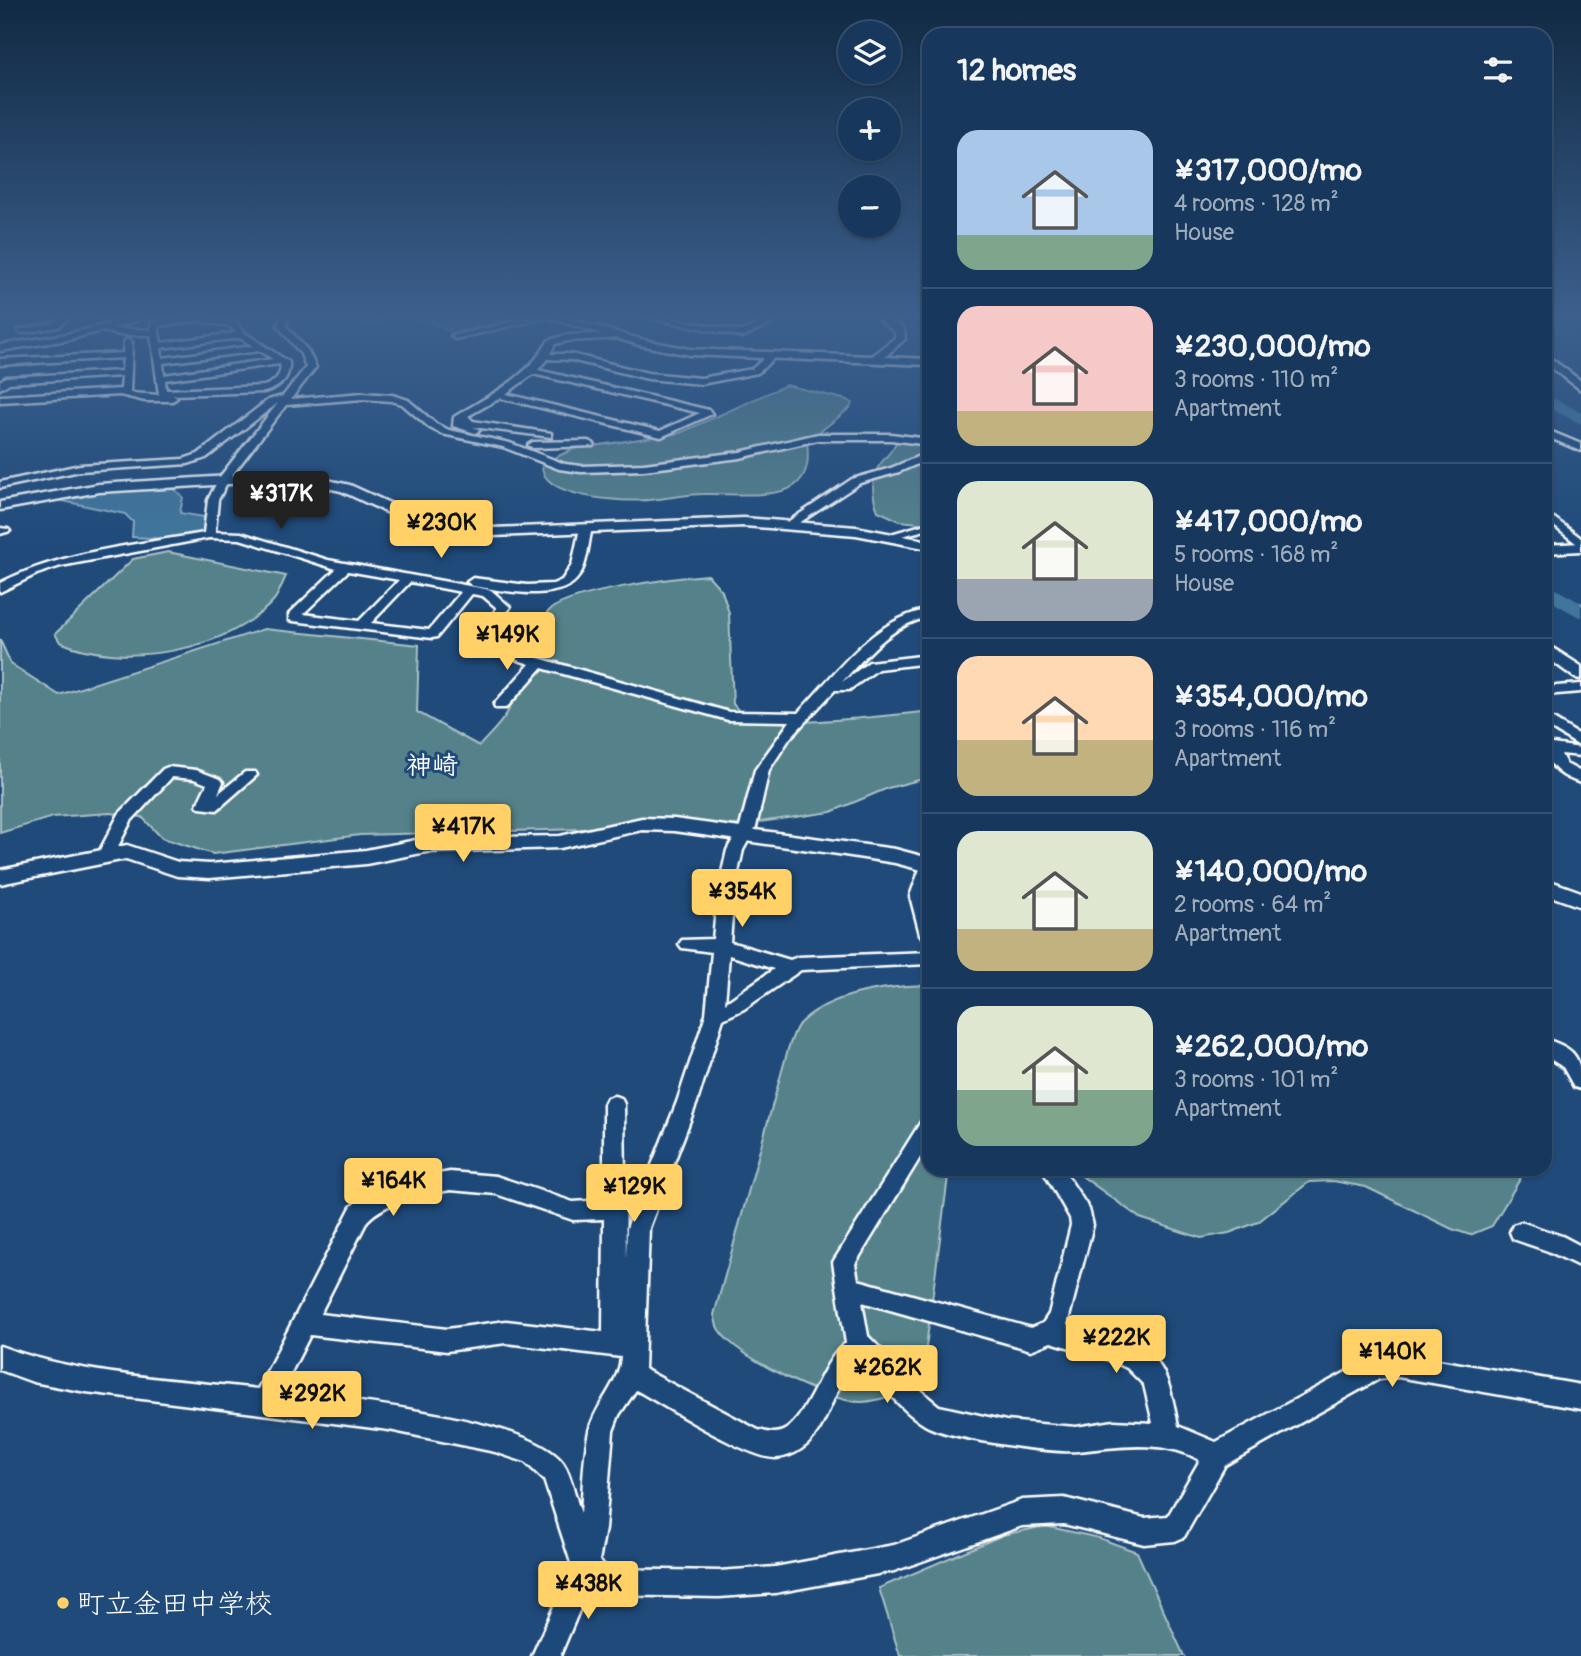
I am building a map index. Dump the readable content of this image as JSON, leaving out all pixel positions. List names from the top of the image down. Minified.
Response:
{"districts":["神崎"],"places":["町立金田中学校"],"page":{"map_buttons":["+","−"],"heading":"12 homes","list":[{"name":"¥317,000/mo","note":"4 rooms · 128 m² · House"},{"name":"¥230,000/mo","note":"3 rooms · 110 m² · Apartment"},{"name":"¥417,000/mo","note":"5 rooms · 168 m² · House"},{"name":"¥354,000/mo","note":"3 rooms · 116 m² · Apartment"},{"name":"¥140,000/mo","note":"2 rooms · 64 m² · Apartment"},{"name":"¥262,000/mo","note":"3 rooms · 101 m² · Apartment"}],"price":["¥317K","¥230K","¥149K","¥417K","¥354K","¥164K","¥129K","¥222K","¥140K","¥262K","¥292K","¥438K"]}}
